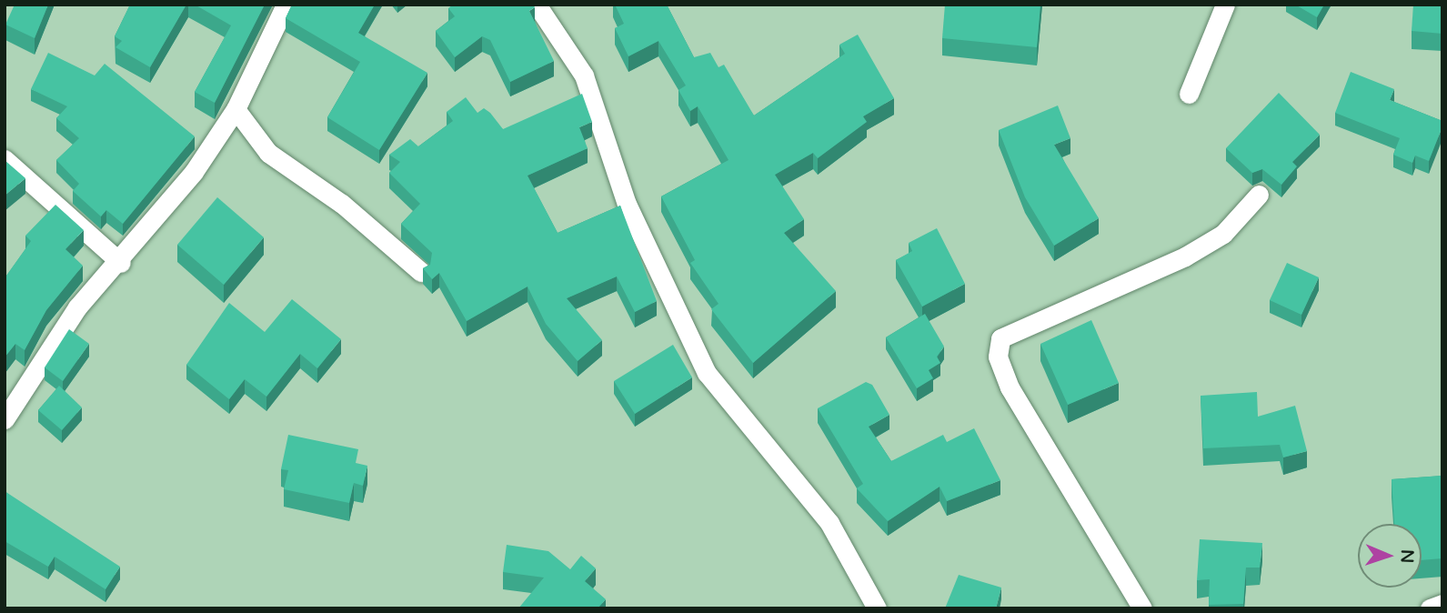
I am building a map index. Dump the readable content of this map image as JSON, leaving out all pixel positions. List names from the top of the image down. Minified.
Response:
{"north":"right"}
